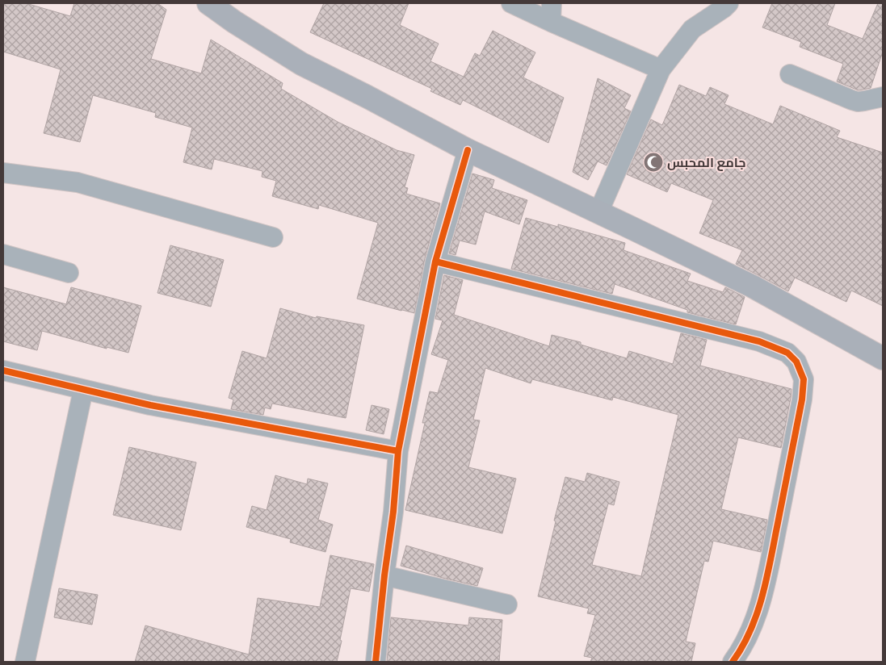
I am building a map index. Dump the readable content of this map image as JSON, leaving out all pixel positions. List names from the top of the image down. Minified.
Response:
{"places":{"mosque":["جامع المحبس"]}}
